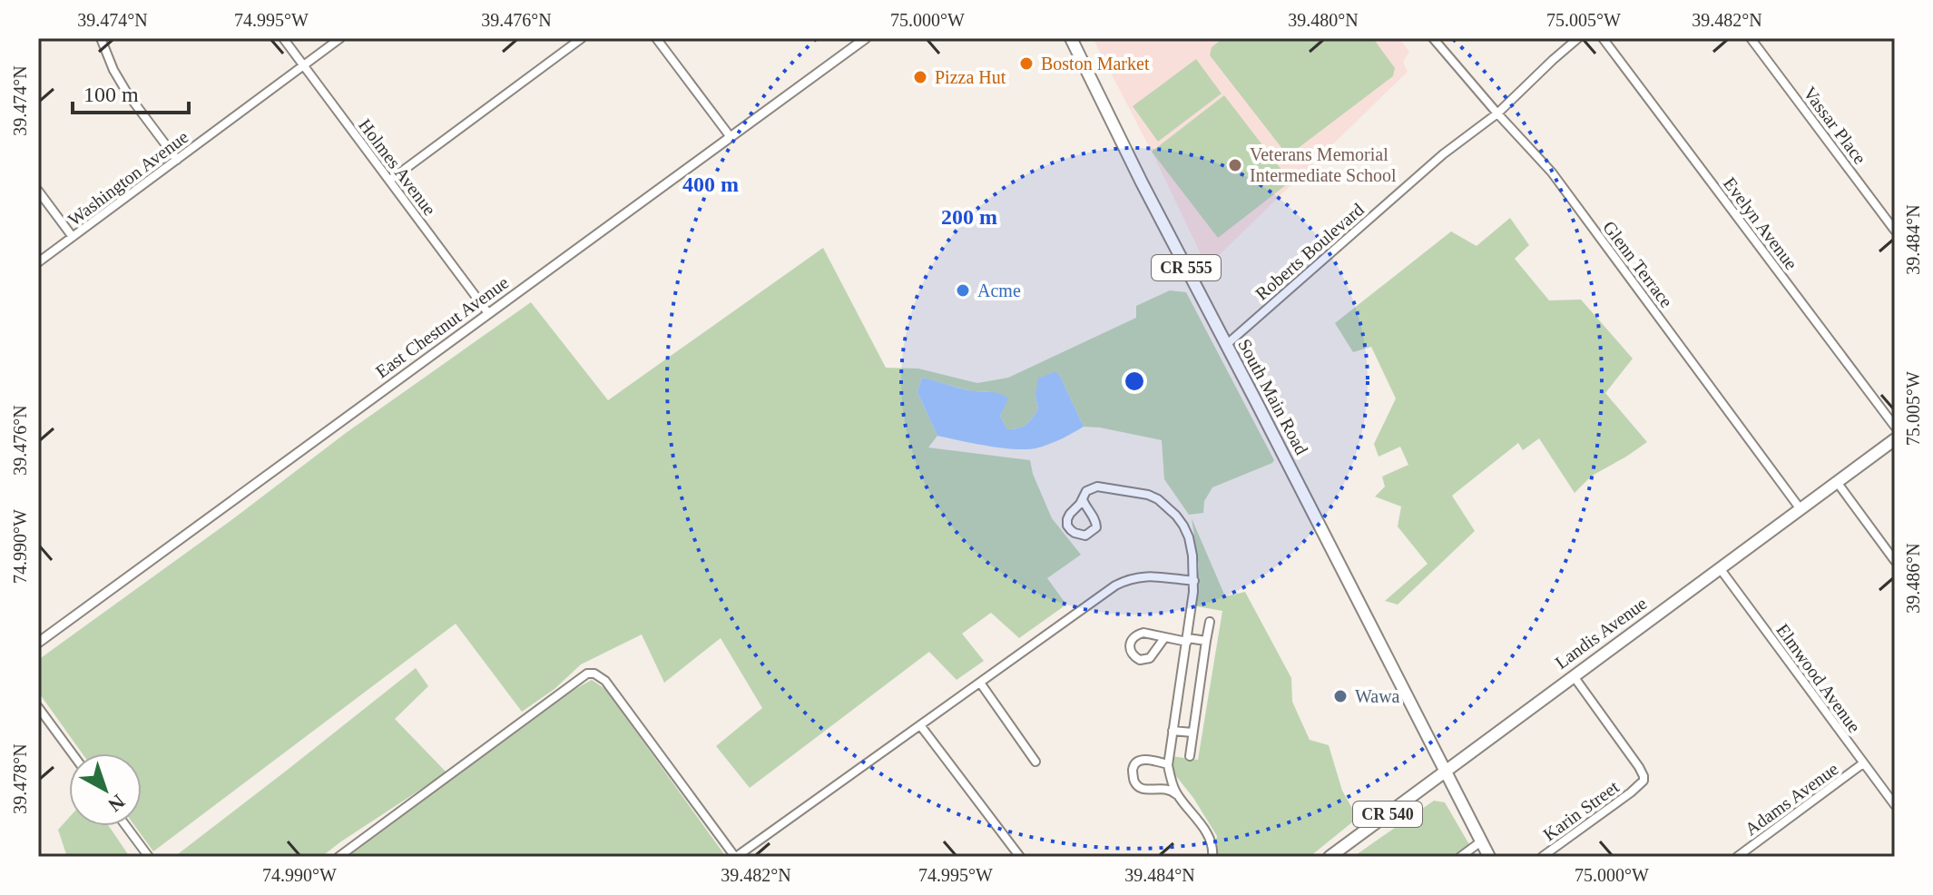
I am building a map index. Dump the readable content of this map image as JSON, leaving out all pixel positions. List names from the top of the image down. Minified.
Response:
{"streets":{"main road":["CR 555","South Main Road","Landis Avenue","CR 540"],"street":["Vassar Place","Holmes Avenue","Washington Avenue","Evelyn Avenue","Roberts Boulevard","Glenn Terrace","East Chestnut Avenue","Elmwood Avenue","Adams Avenue","Karin Street"]},"crossings":[["Holmes Avenue","Washington Avenue"],["Holmes Avenue","East Chestnut Avenue"],["Roberts Boulevard","Glenn Terrace"],["Roberts Boulevard","South Main Road"],["Glenn Terrace","Landis Avenue"],["South Main Road","Landis Avenue"],["Landis Avenue","Elmwood Avenue"],["Landis Avenue","Karin Street"],["Elmwood Avenue","Adams Avenue"]],"places":["Boston Market","Pizza Hut","Veterans Memorial Intermediate School","Acme","Wawa"],"scale_bar":"100 m","north":"bottom right","coordinates":["39.474°N","74.995°W","39.476°N","75.000°W","39.480°N","75.005°W","39.482°N","39.484°N","74.990°W","39.486°N","39.478°N"],"rings":["400 m","200 m"]}
